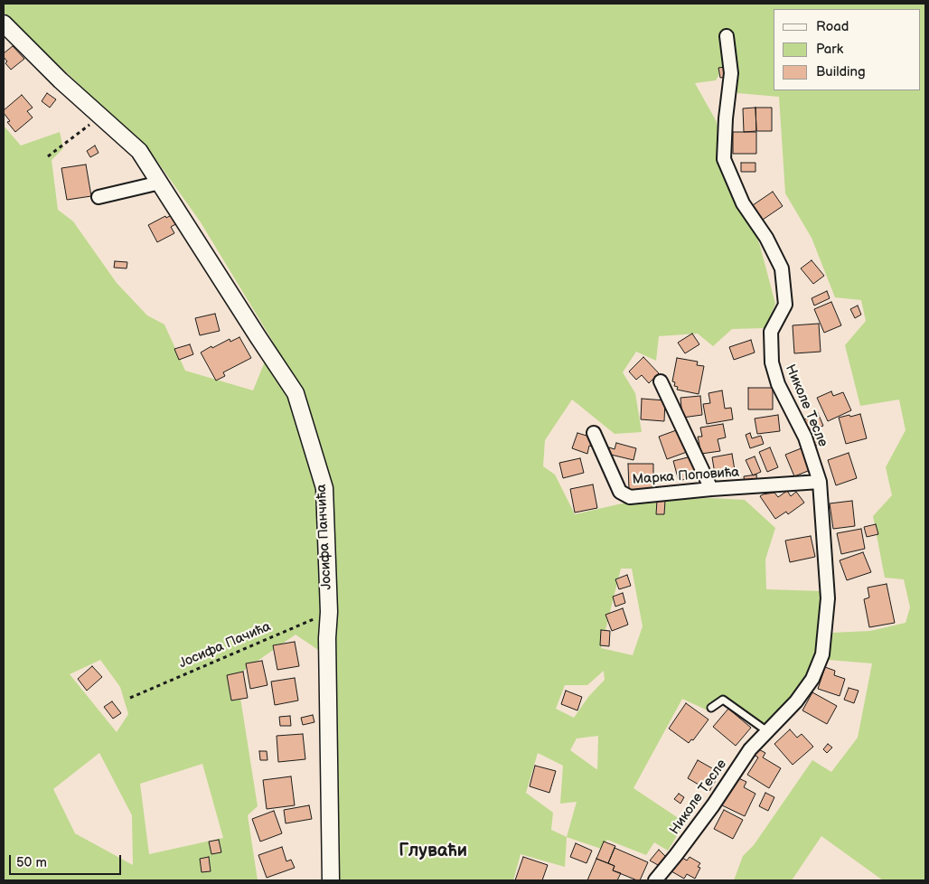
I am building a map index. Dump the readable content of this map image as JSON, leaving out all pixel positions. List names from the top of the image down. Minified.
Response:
{"streets":{"street":["Николе Тесле","Марка Поповића","Јосифа Панчића"],"path":["Јосифа Пачића"]},"crossings":[["Николе Тесле","Марка Поповића"],["Јосифа Панчића","Јосифа Пачића"]],"districts":["Глуваћи"],"legend":["Road","Park","Building"],"scale_bar":"50 m"}
